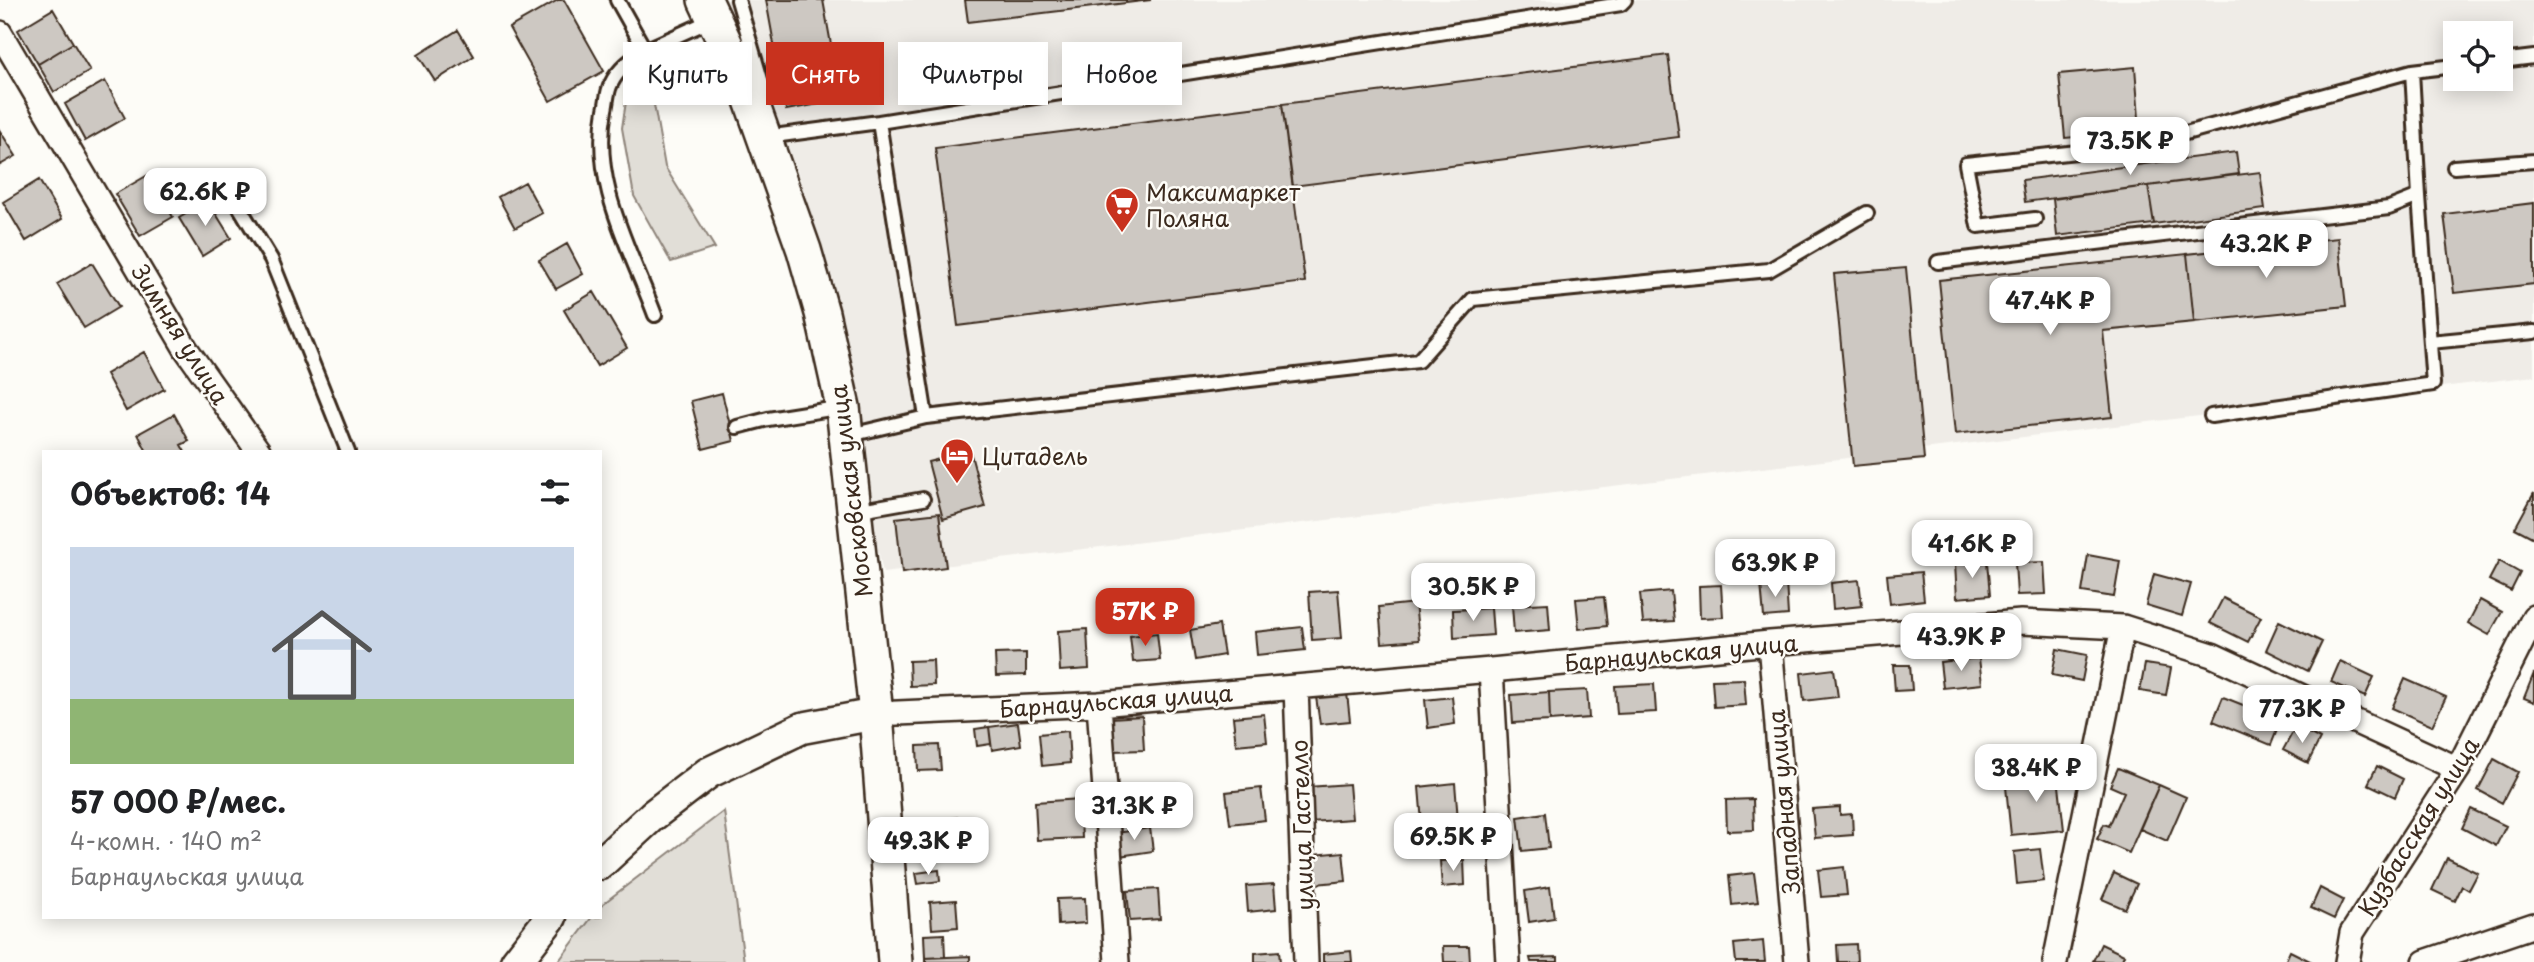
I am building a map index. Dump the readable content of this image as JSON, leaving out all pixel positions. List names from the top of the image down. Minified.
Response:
{"streets":{"main road":["Московская улица"],"street":["Зимняя улица","Барнаульская улица","Западная улица","улица Гастелло","Кузбасская улица"]},"crossings":[["Московская улица","Барнаульская улица"],["Барнаульская улица","Западная улица"],["Барнаульская улица","улица Гастелло"],["Барнаульская улица","Кузбасская улица"]],"places":{"supermarket":["Максимаркет Поляна"],"hotel":["Цитадель"]},"page":{"chip":["Купить","Снять","Фильтры","Новое"],"price":["73.5K ₽","62.6K ₽","43.2K ₽","47.4K ₽","41.6K ₽","63.9K ₽","30.5K ₽","57K ₽","43.9K ₽","77.3K ₽","38.4K ₽","31.3K ₽","69.5K ₽","49.3K ₽"],"heading":"Объектов: 14","list":[{"name":"57 000 ₽/мес.","note":"4-комн. · 140 m² · Барнаульская улица"}]}}
